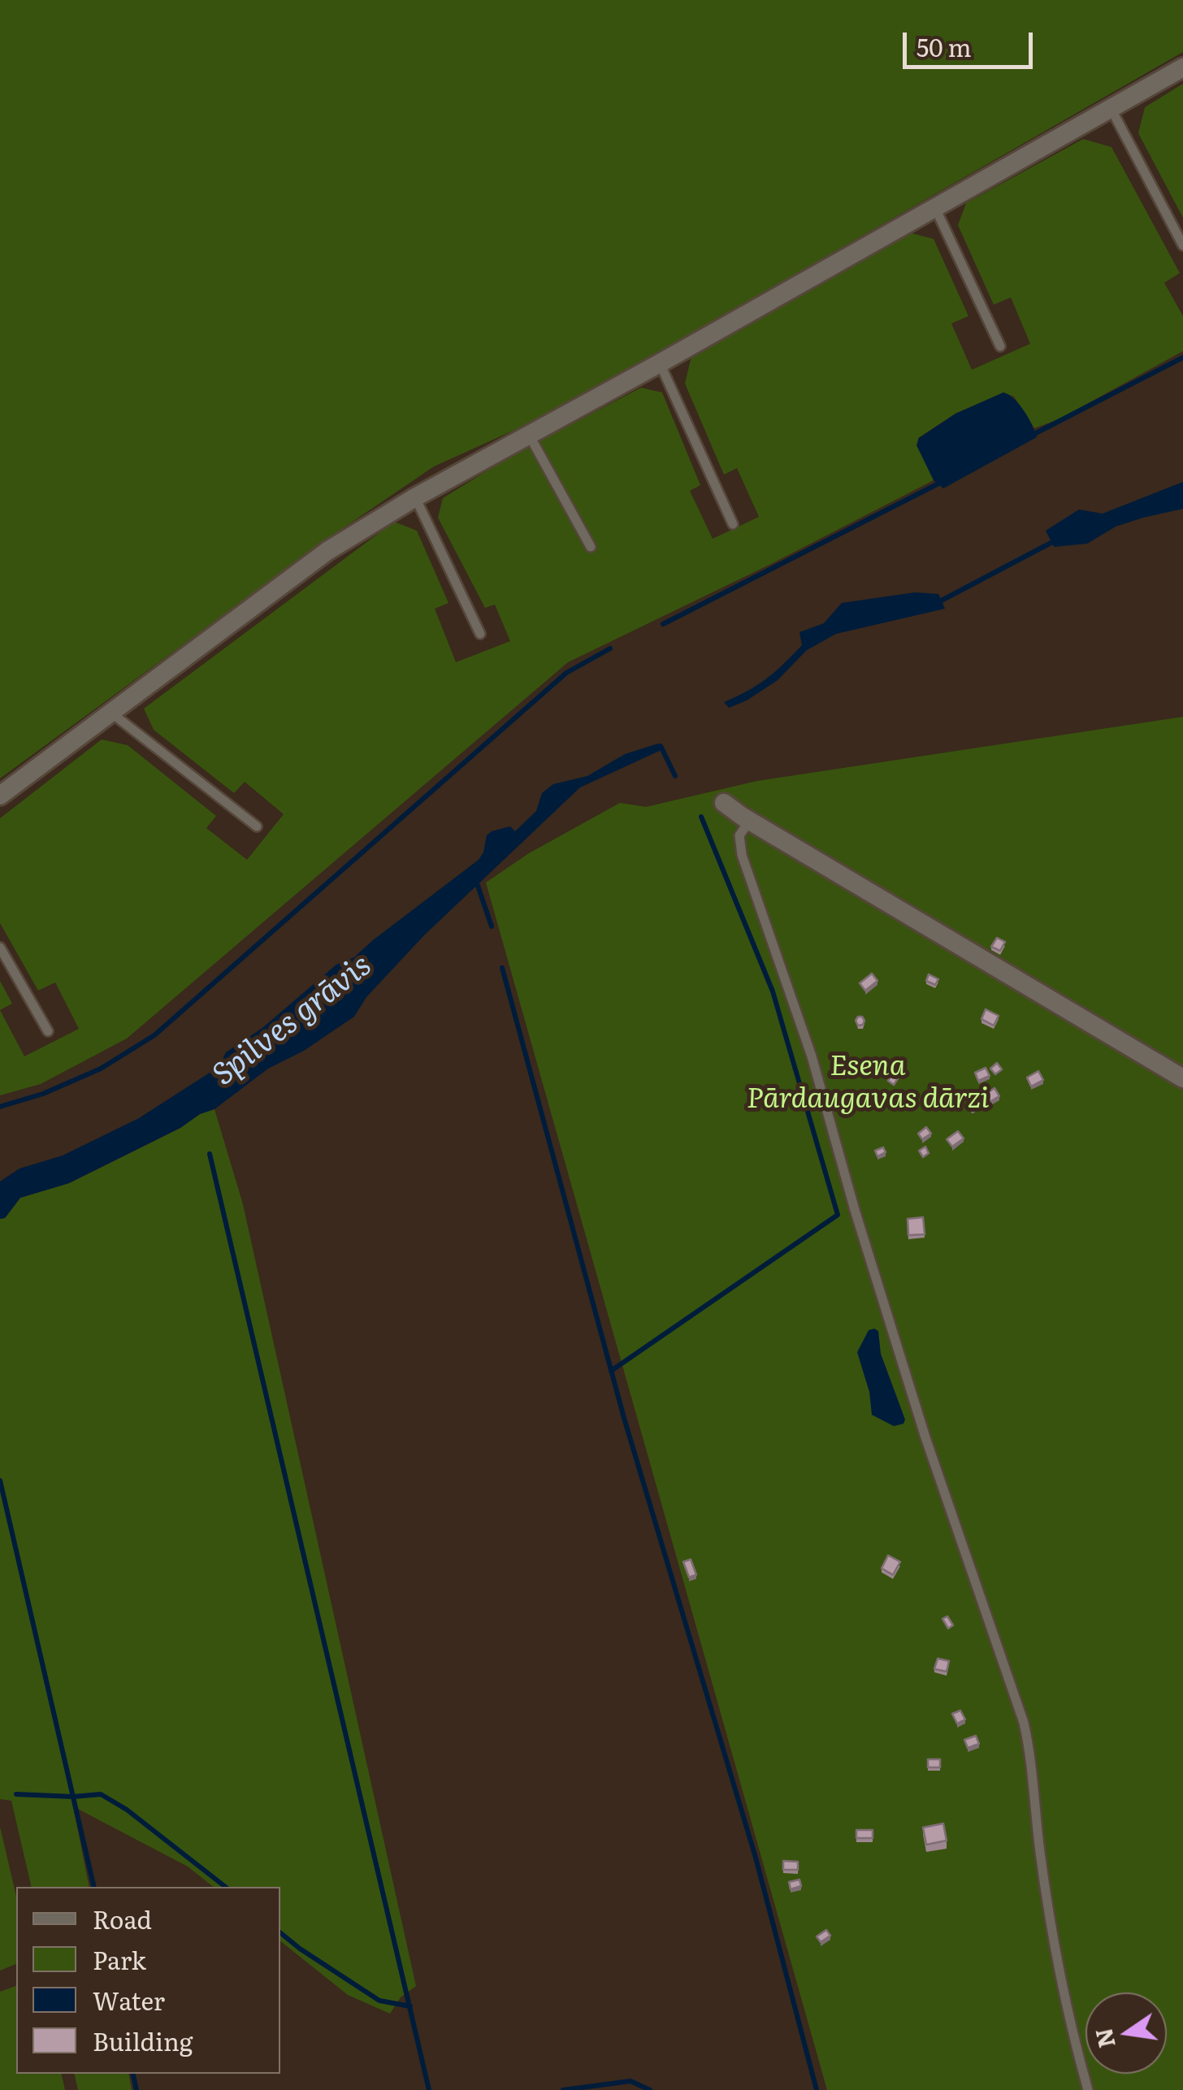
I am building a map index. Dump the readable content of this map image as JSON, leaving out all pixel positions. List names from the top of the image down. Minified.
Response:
{"water":["Spilves grāvis"],"parks":["Esena Pārdaugavas dārzi"],"legend":["Road","Park","Water","Building"],"scale_bar":"50 m","north":"left"}
